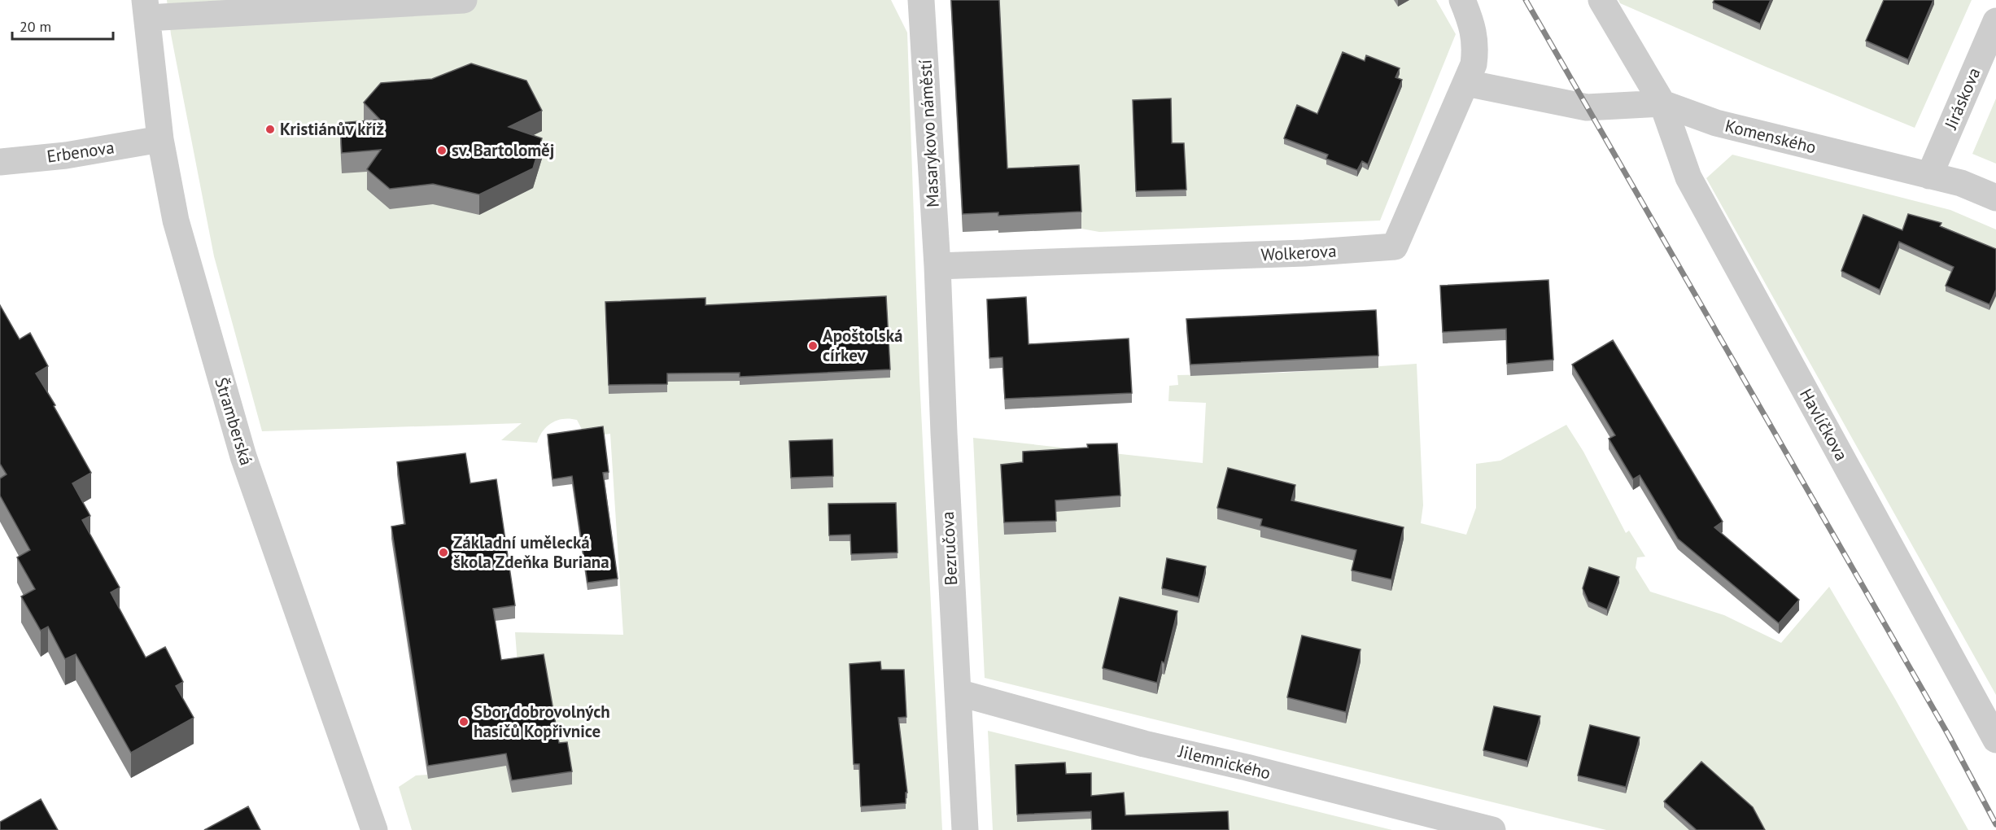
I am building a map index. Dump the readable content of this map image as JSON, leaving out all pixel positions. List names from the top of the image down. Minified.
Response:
{"streets":{"street":["Jiráskova","Masarykovo náměstí","Komenského","Erbenova","Wolkerova","Štramberská","Havlíčkova","Bezručova","Jilemnického"]},"crossings":[["Jiráskova","Komenského"],["Masarykovo náměstí","Wolkerova"],["Masarykovo náměstí","Bezručova"],["Komenského","Havlíčkova"],["Erbenova","Štramberská"],["Wolkerova","Bezručova"],["Bezručova","Jilemnického"]],"places":["Kristiánův kříž","sv. Bartoloměj","Apoštolská církev","Základní umělecká škola Zdeňka Buriana","Sbor dobrovolných hasičů Kopřivnice"],"scale_bar":"20 m"}
